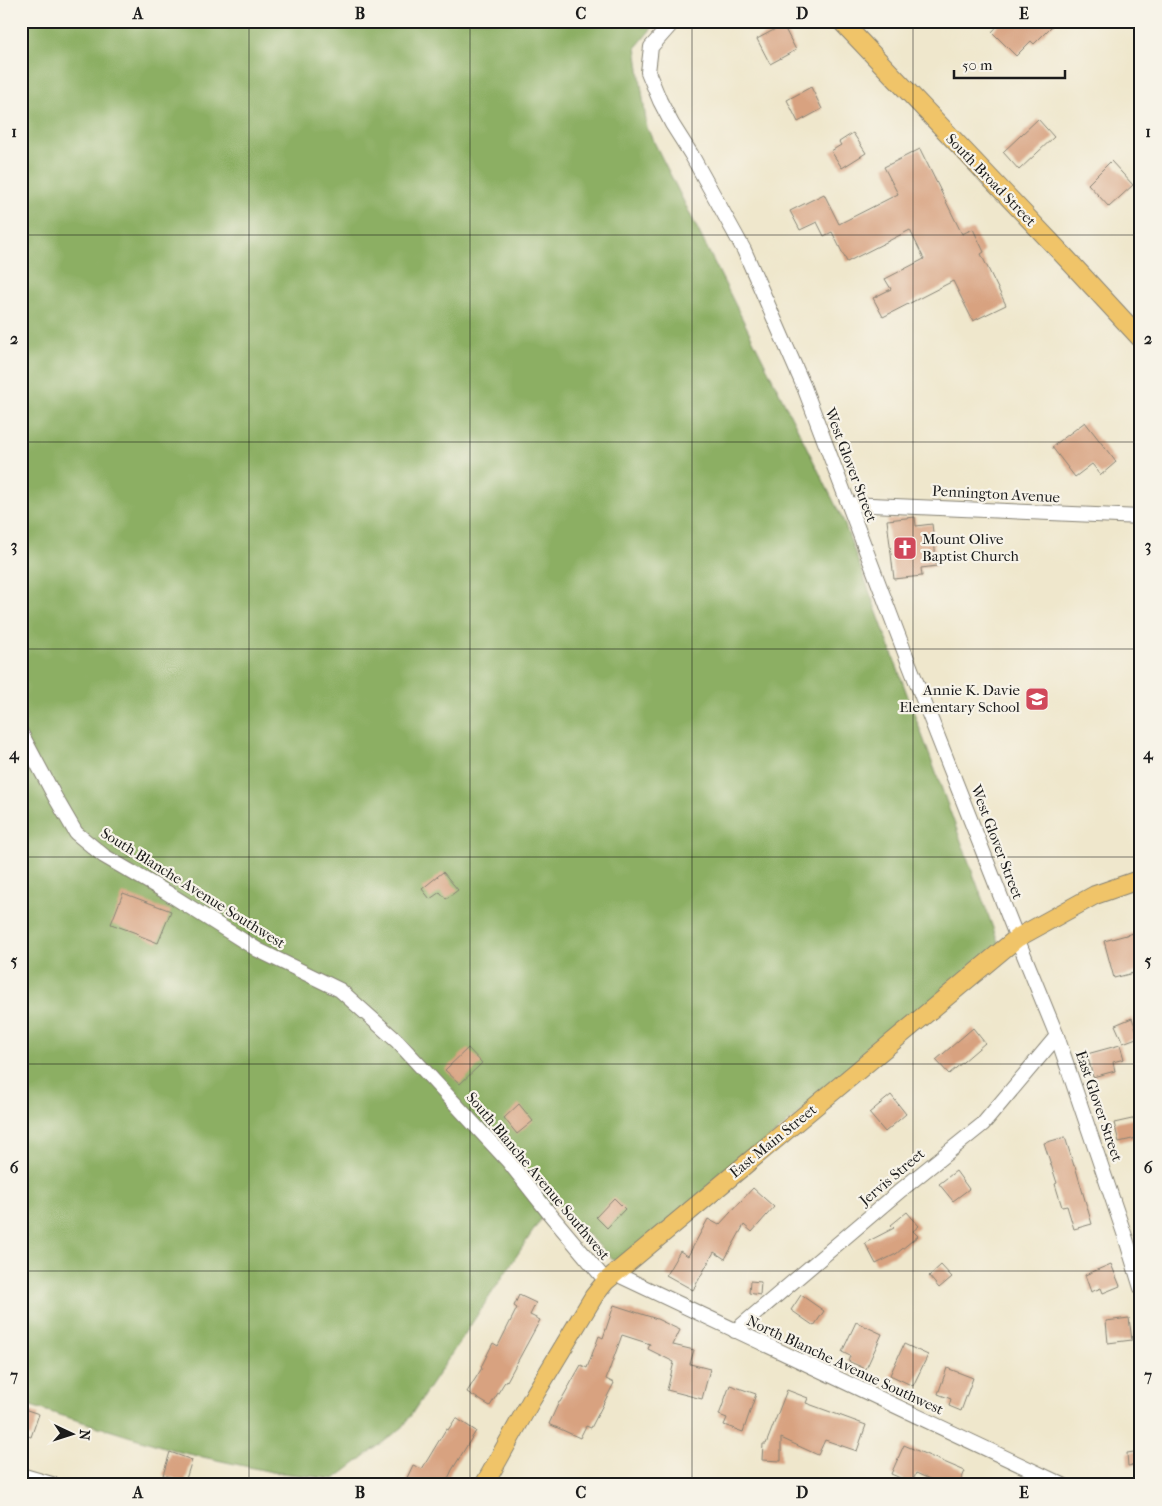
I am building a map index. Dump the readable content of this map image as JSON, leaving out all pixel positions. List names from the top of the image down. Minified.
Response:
{"streets":{"main road":["South Broad Street","East Main Street"],"street":["West Glover Street","Pennington Avenue","South Blanche Avenue Southwest","East Glover Street","Jervis Street","North Blanche Avenue Southwest"]},"crossings":[["West Glover Street","Pennington Avenue"],["West Glover Street","East Glover Street"],["West Glover Street","East Main Street"],["South Blanche Avenue Southwest","East Main Street"],["South Blanche Avenue Southwest","North Blanche Avenue Southwest"],["East Glover Street","East Main Street"],["East Glover Street","Jervis Street"],["East Main Street","North Blanche Avenue Southwest"],["Jervis Street","North Blanche Avenue Southwest"]],"places":{"church":["Mount Olive Baptist Church"],"school or university":["Annie K. Davie Elementary School"]},"scale_bar":"50 m","north":"right","grid":{"columns":["A","B","C","D","E"],"rows":["1","2","3","4","5","6","7"]}}
